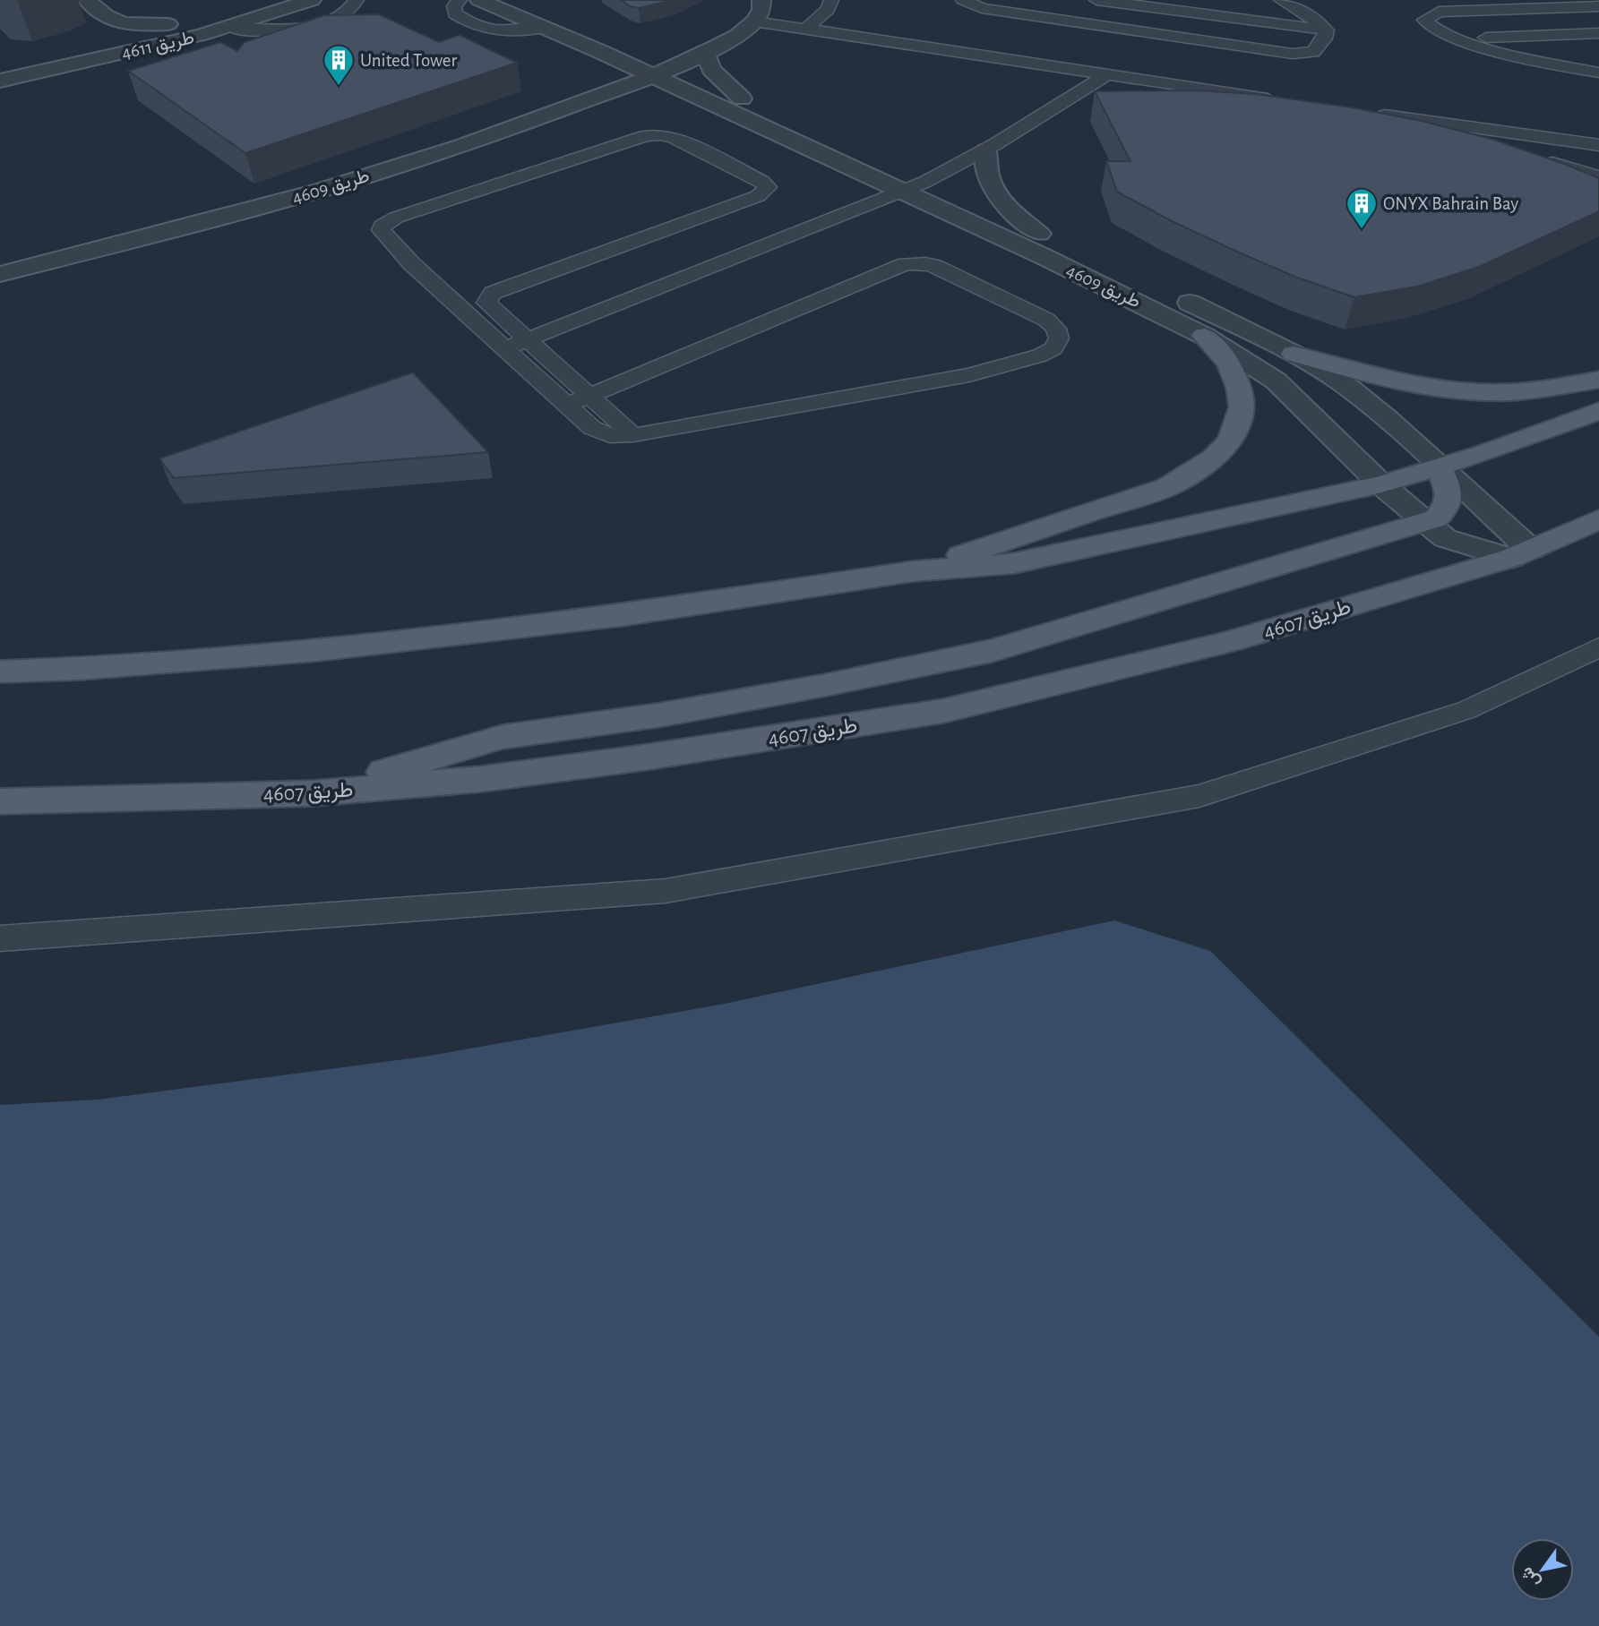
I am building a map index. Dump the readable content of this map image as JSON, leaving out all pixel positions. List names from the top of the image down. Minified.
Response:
{"streets":{"main road":["طريق 4607"],"street":["طريق 4611","طريق 4609"]},"crossings":[["طريق 4609","طريق 4607"]],"places":{"building":["United Tower","ONYX Bahrain Bay"]},"north":"bottom left"}
